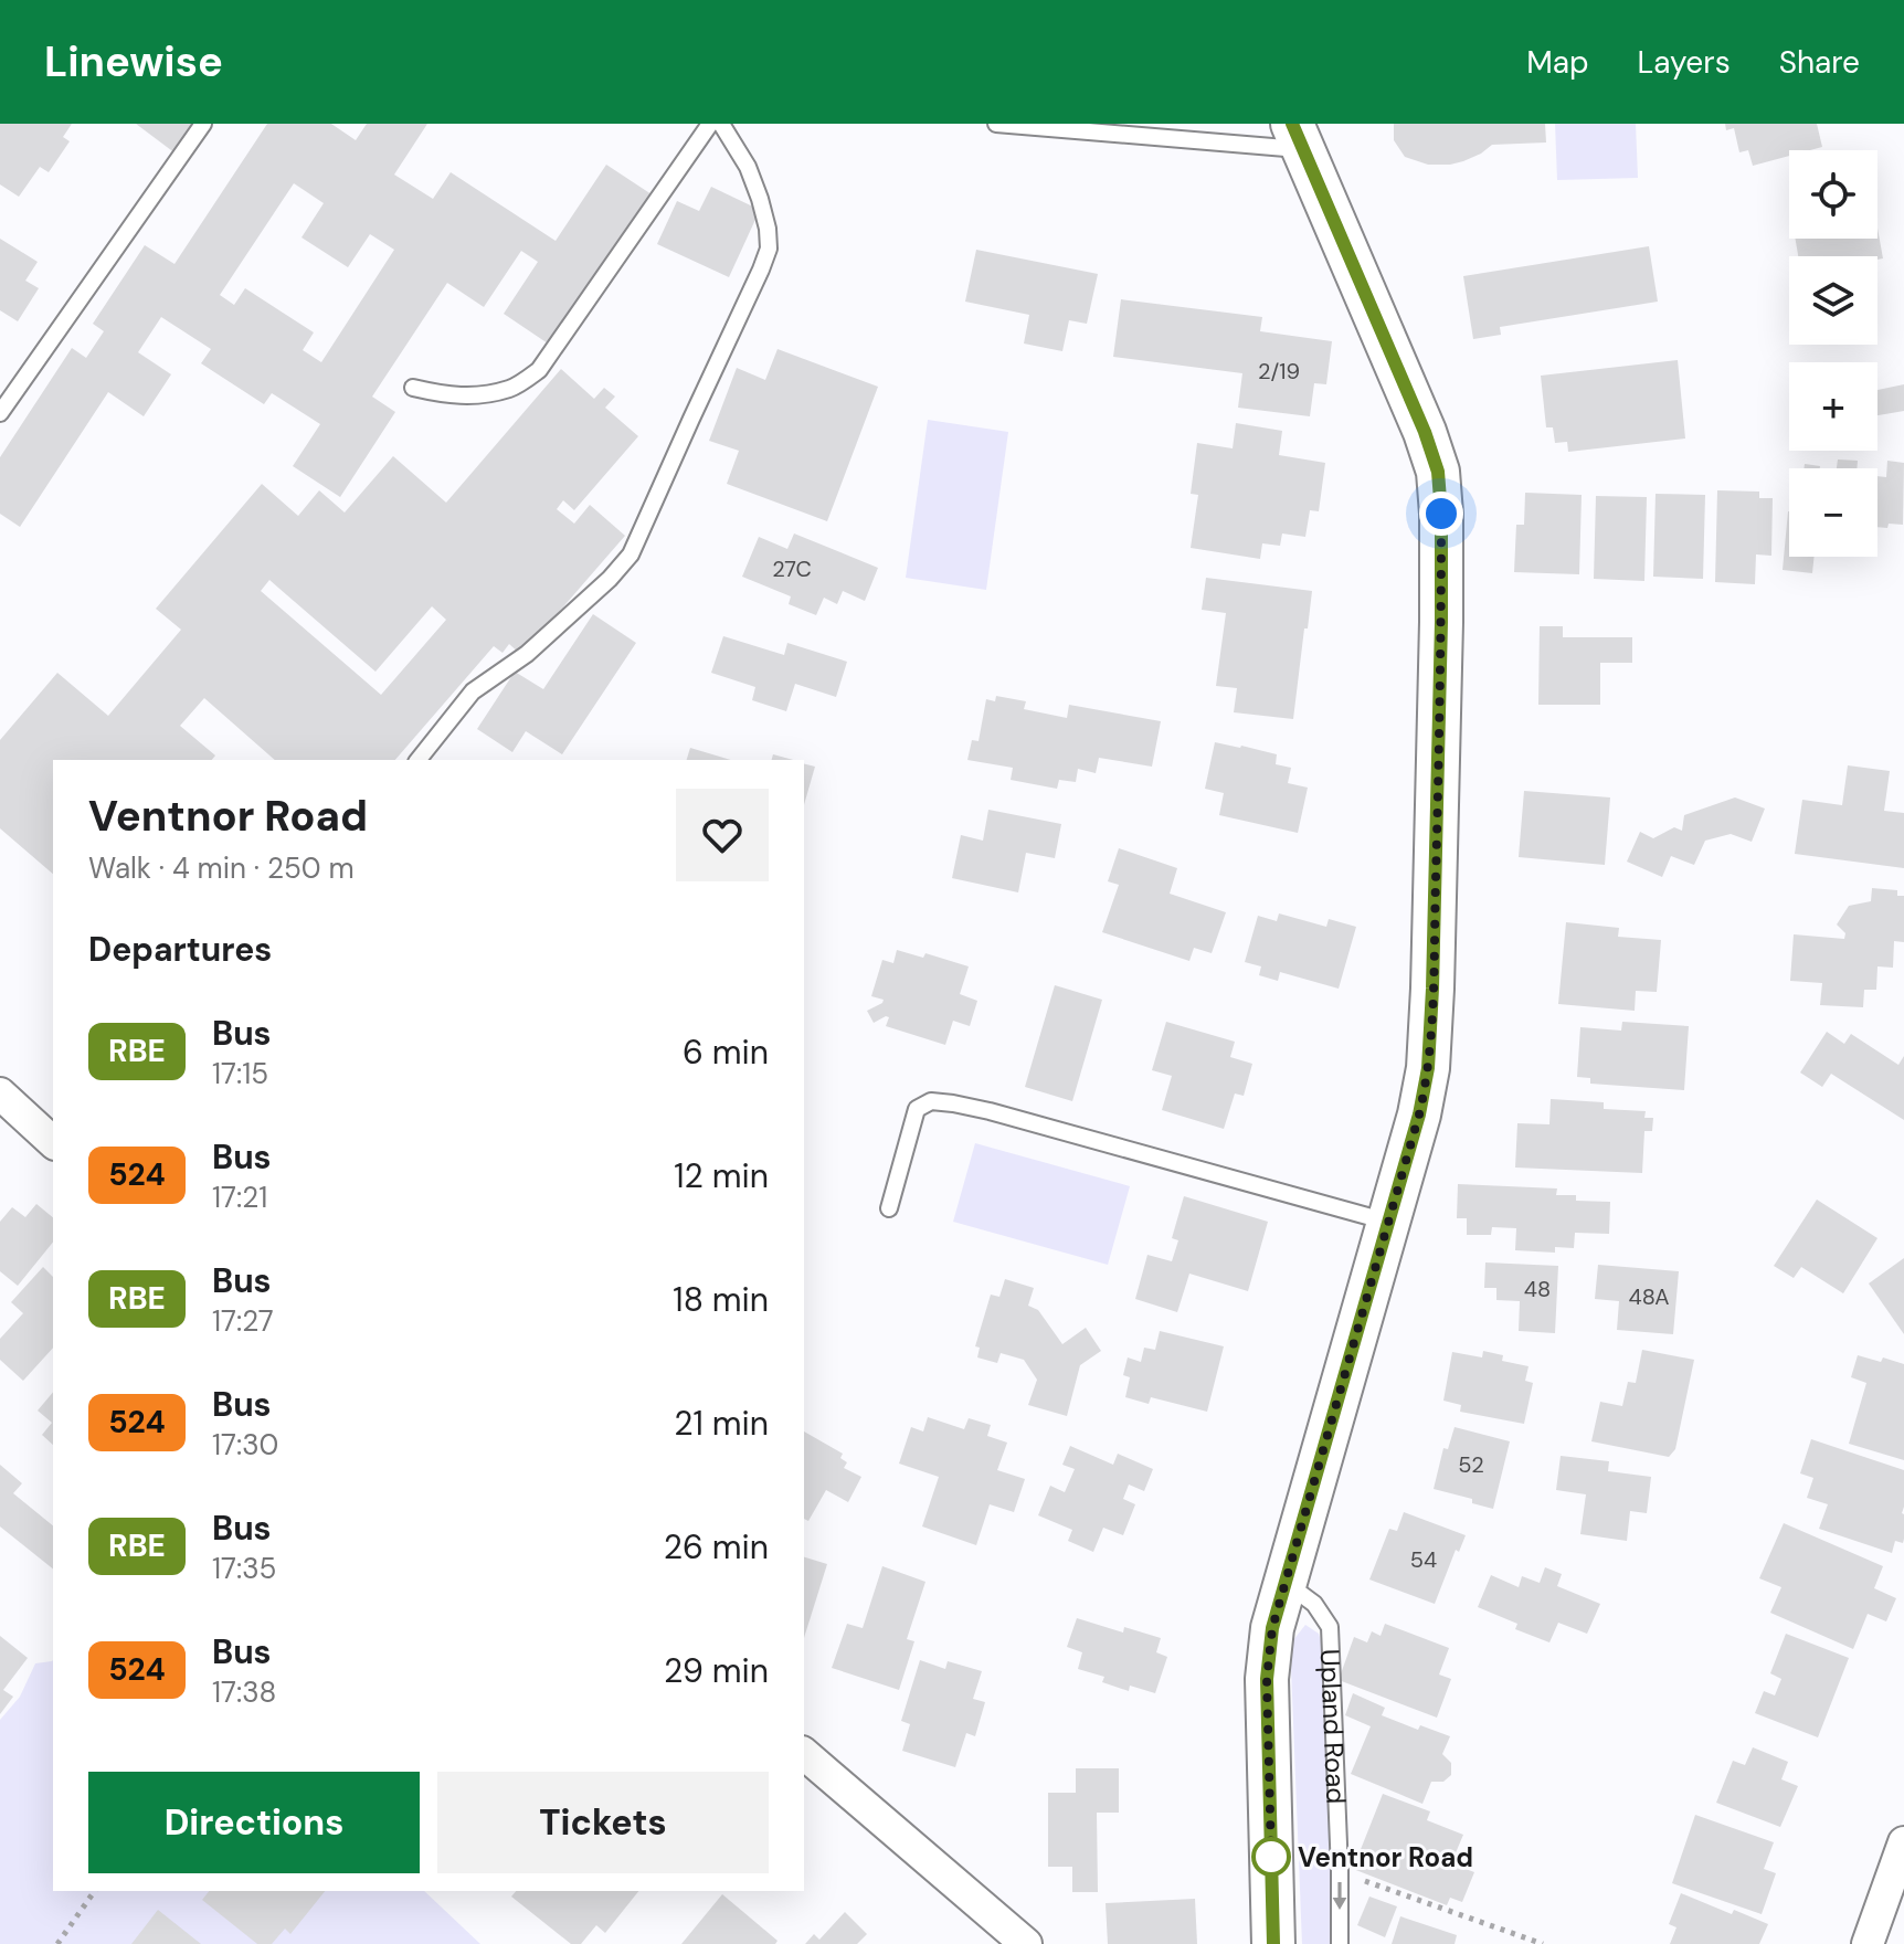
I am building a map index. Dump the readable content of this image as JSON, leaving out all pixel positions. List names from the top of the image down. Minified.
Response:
{"streets":{"lane":["Upland Road"]},"places":["Ventnor Road"],"lines":["bus line RBE"],"house_numbers":["2/19","27C","48","48A","52","54"],"page":{"header":"Linewise","nav":["Map","Layers","Share"],"map_buttons":["+","−"],"heading":[["Ventnor Road","Walk · 4 min · 250 m"],"Departures"],"list":[{"mark":"RBE","name":"Bus","note":"17:15","value":"6 min"},{"mark":"524","name":"Bus","note":"17:21","value":"12 min"},{"mark":"RBE","name":"Bus","note":"17:27","value":"18 min"},{"mark":"524","name":"Bus","note":"17:30","value":"21 min"},{"mark":"RBE","name":"Bus","note":"17:35","value":"26 min"},{"mark":"524","name":"Bus","note":"17:38","value":"29 min"}],"buttons":["Directions","Tickets"]}}
